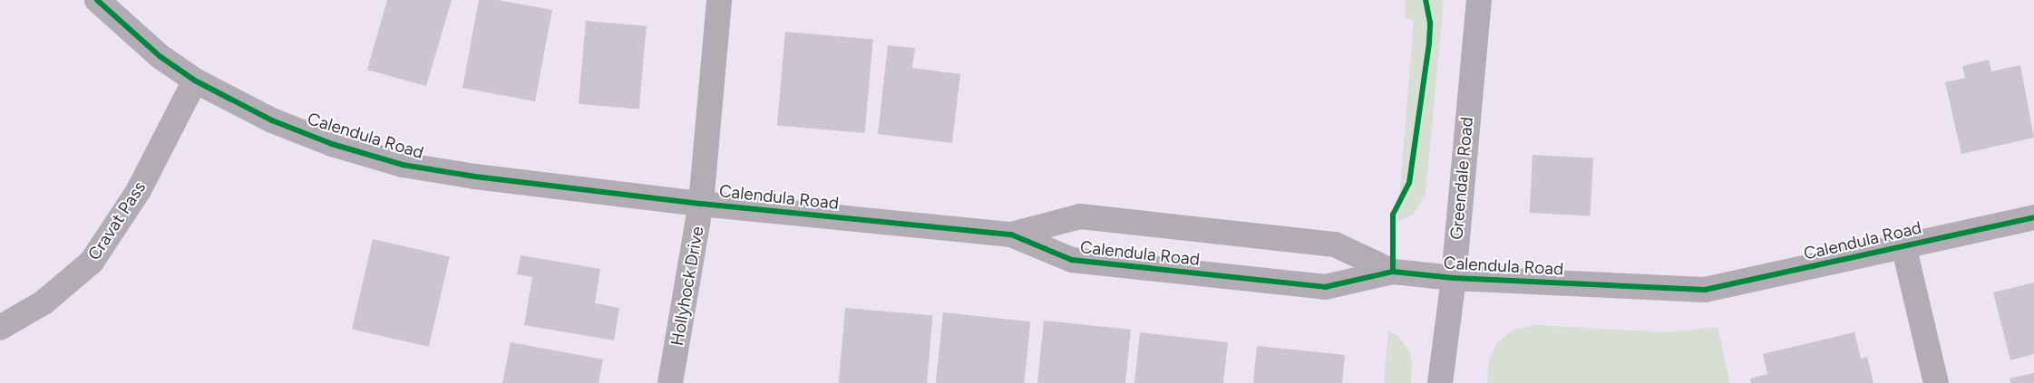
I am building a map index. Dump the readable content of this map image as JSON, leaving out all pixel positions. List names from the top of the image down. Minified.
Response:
{"streets":{"street":["Calendula Road","Greendale Road","Cravat Pass","Hollyhock Drive"]},"crossings":[["Calendula Road","Greendale Road"],["Calendula Road","Cravat Pass"],["Calendula Road","Hollyhock Drive"]]}
